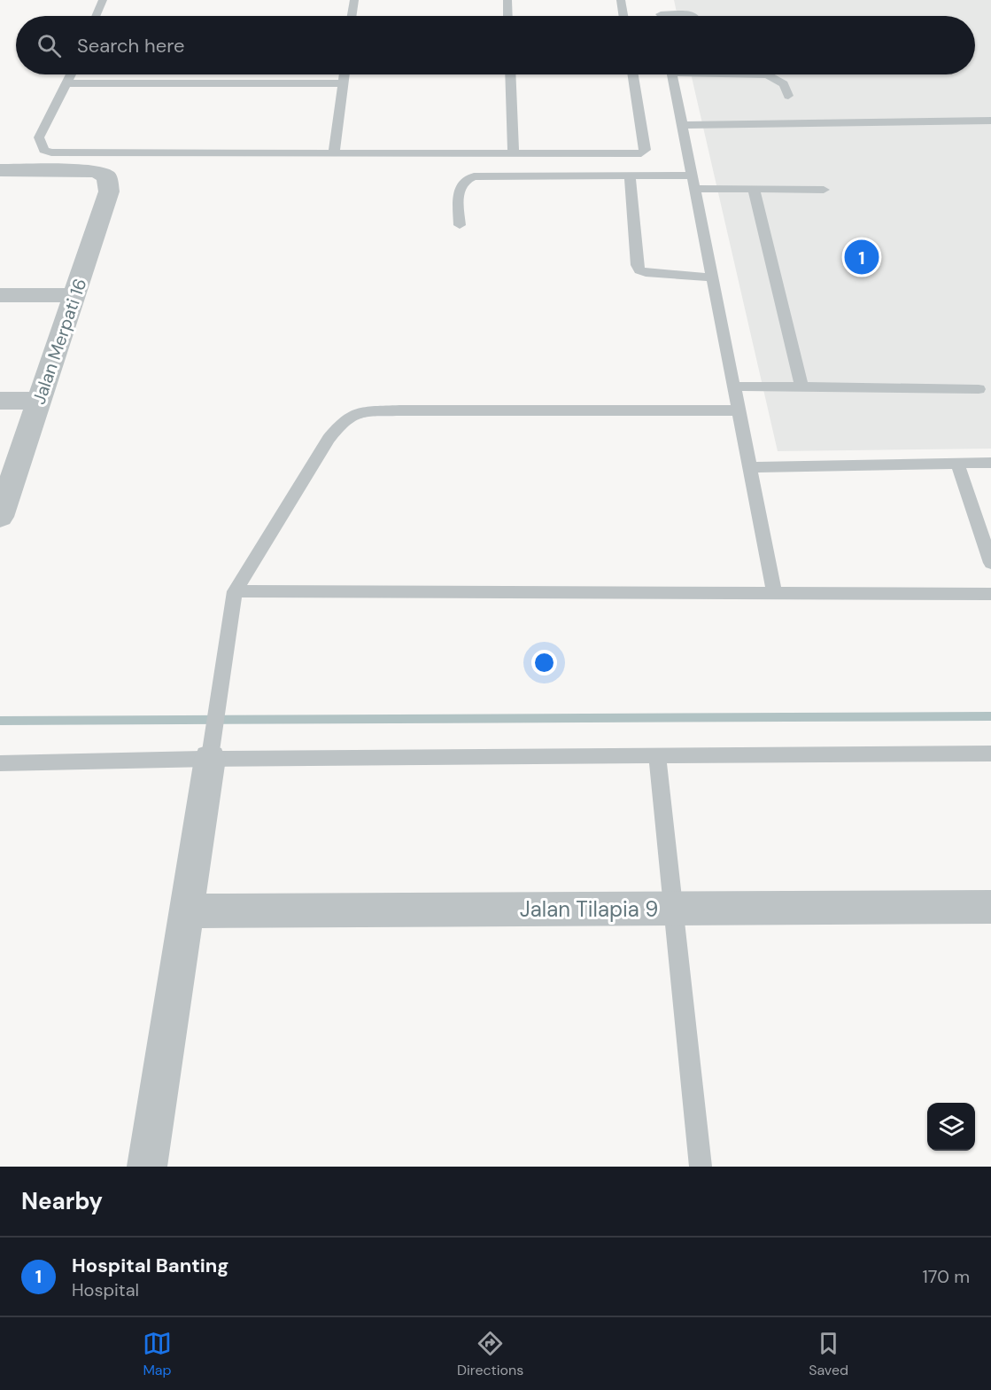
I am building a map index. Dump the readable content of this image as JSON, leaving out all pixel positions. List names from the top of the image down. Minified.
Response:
{"streets":{"street":["Jalan Merpati 16","Jalan Tilapia 9"]},"page":{"search":"Search here","pins":"1","heading":"Nearby","list":[{"mark":"1","name":"Hospital Banting","note":"Hospital","value":"170 m"}],"nav":["Map","Directions","Saved"]}}
